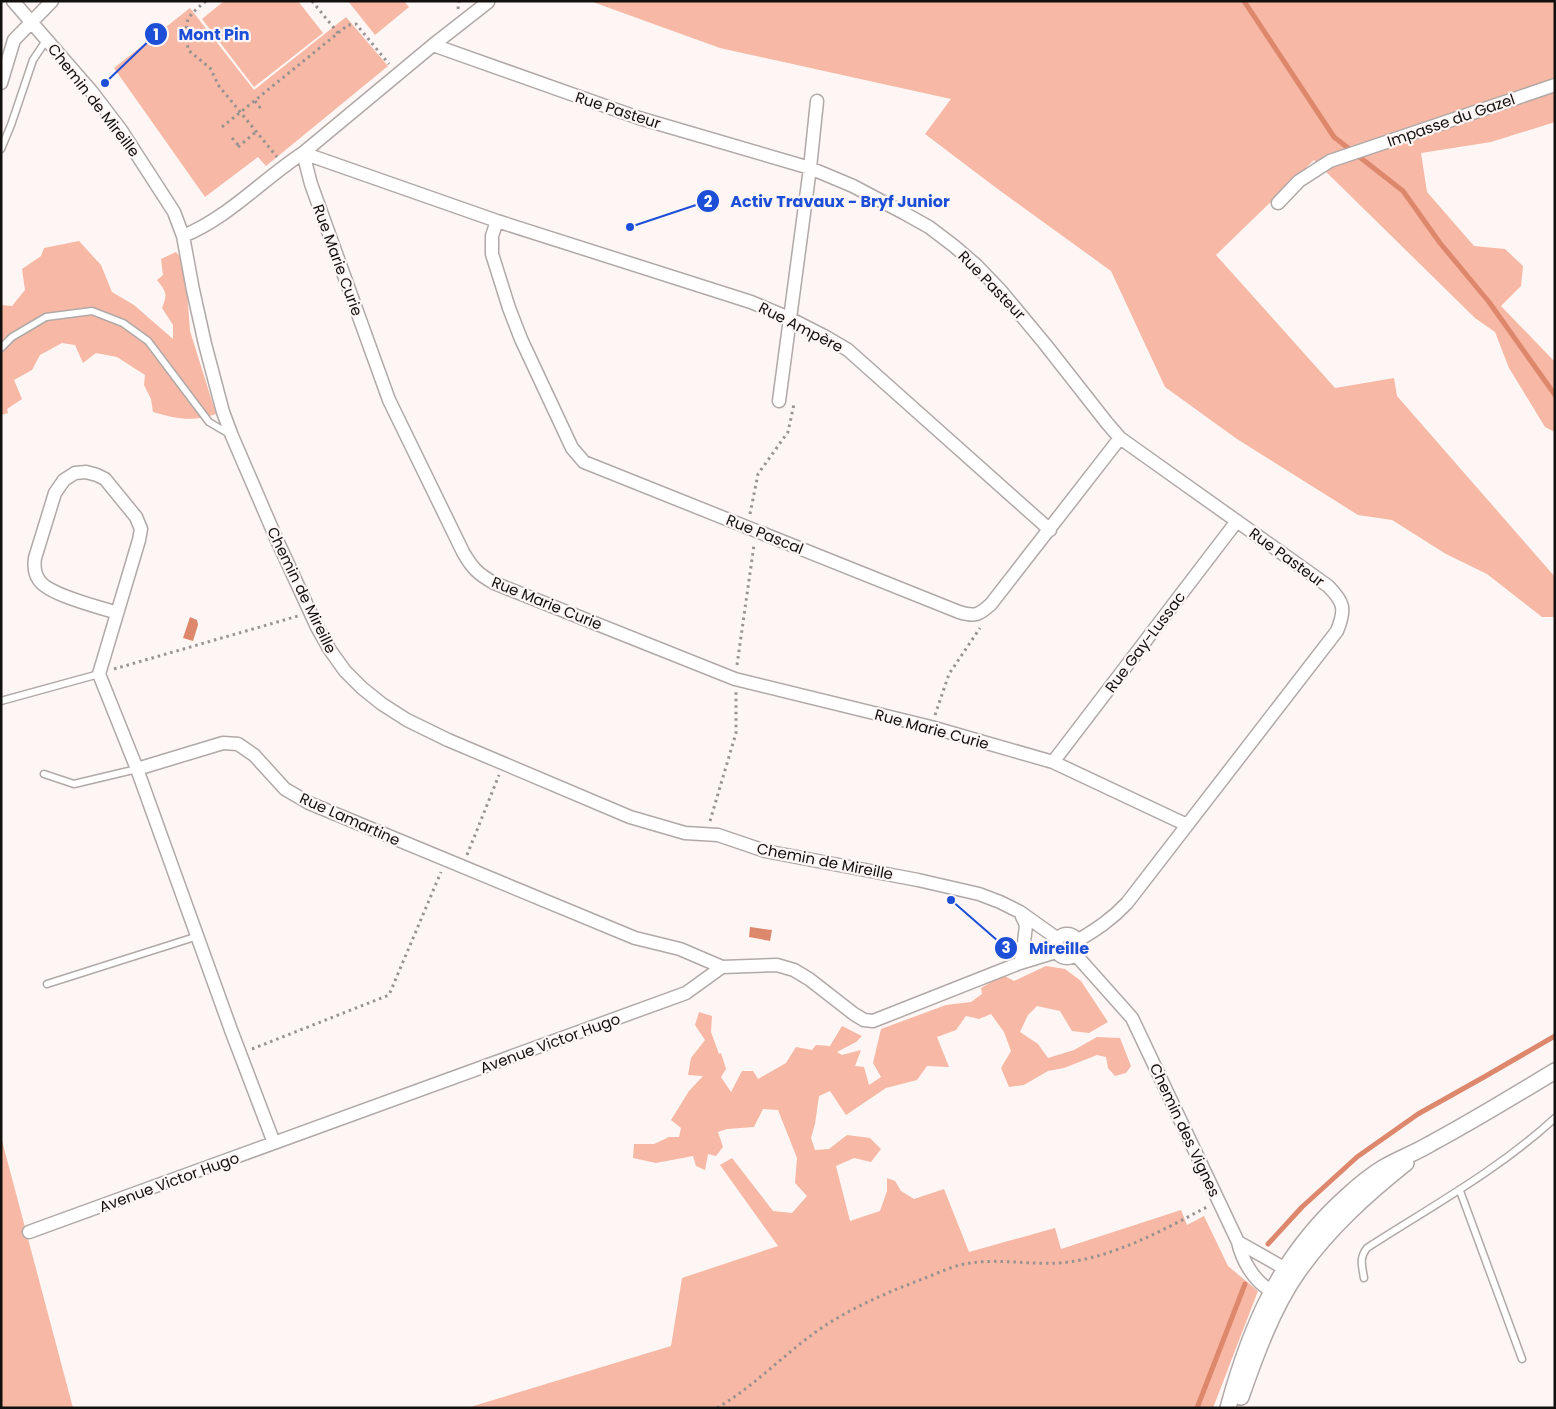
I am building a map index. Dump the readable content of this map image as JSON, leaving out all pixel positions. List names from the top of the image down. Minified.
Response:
{"streets":{"street":["Chemin de Mireille","Rue Pasteur","Impasse du Gazel","Rue Marie Curie","Rue Ampère","Rue Pascal","Rue Gay-Lussac","Rue Lamartine","Avenue Victor Hugo","Chemin des Vignes"]},"crossings":[["Chemin de Mireille","Chemin des Vignes"],["Rue Pasteur","Rue Marie Curie"],["Rue Pasteur","Rue Gay-Lussac"],["Rue Marie Curie","Rue Gay-Lussac"],["Rue Ampère","Rue Pascal"],["Rue Lamartine","Avenue Victor Hugo"]],"places":["Mont Pin","Activ Travaux - Bryf Junior","Mireille"]}
